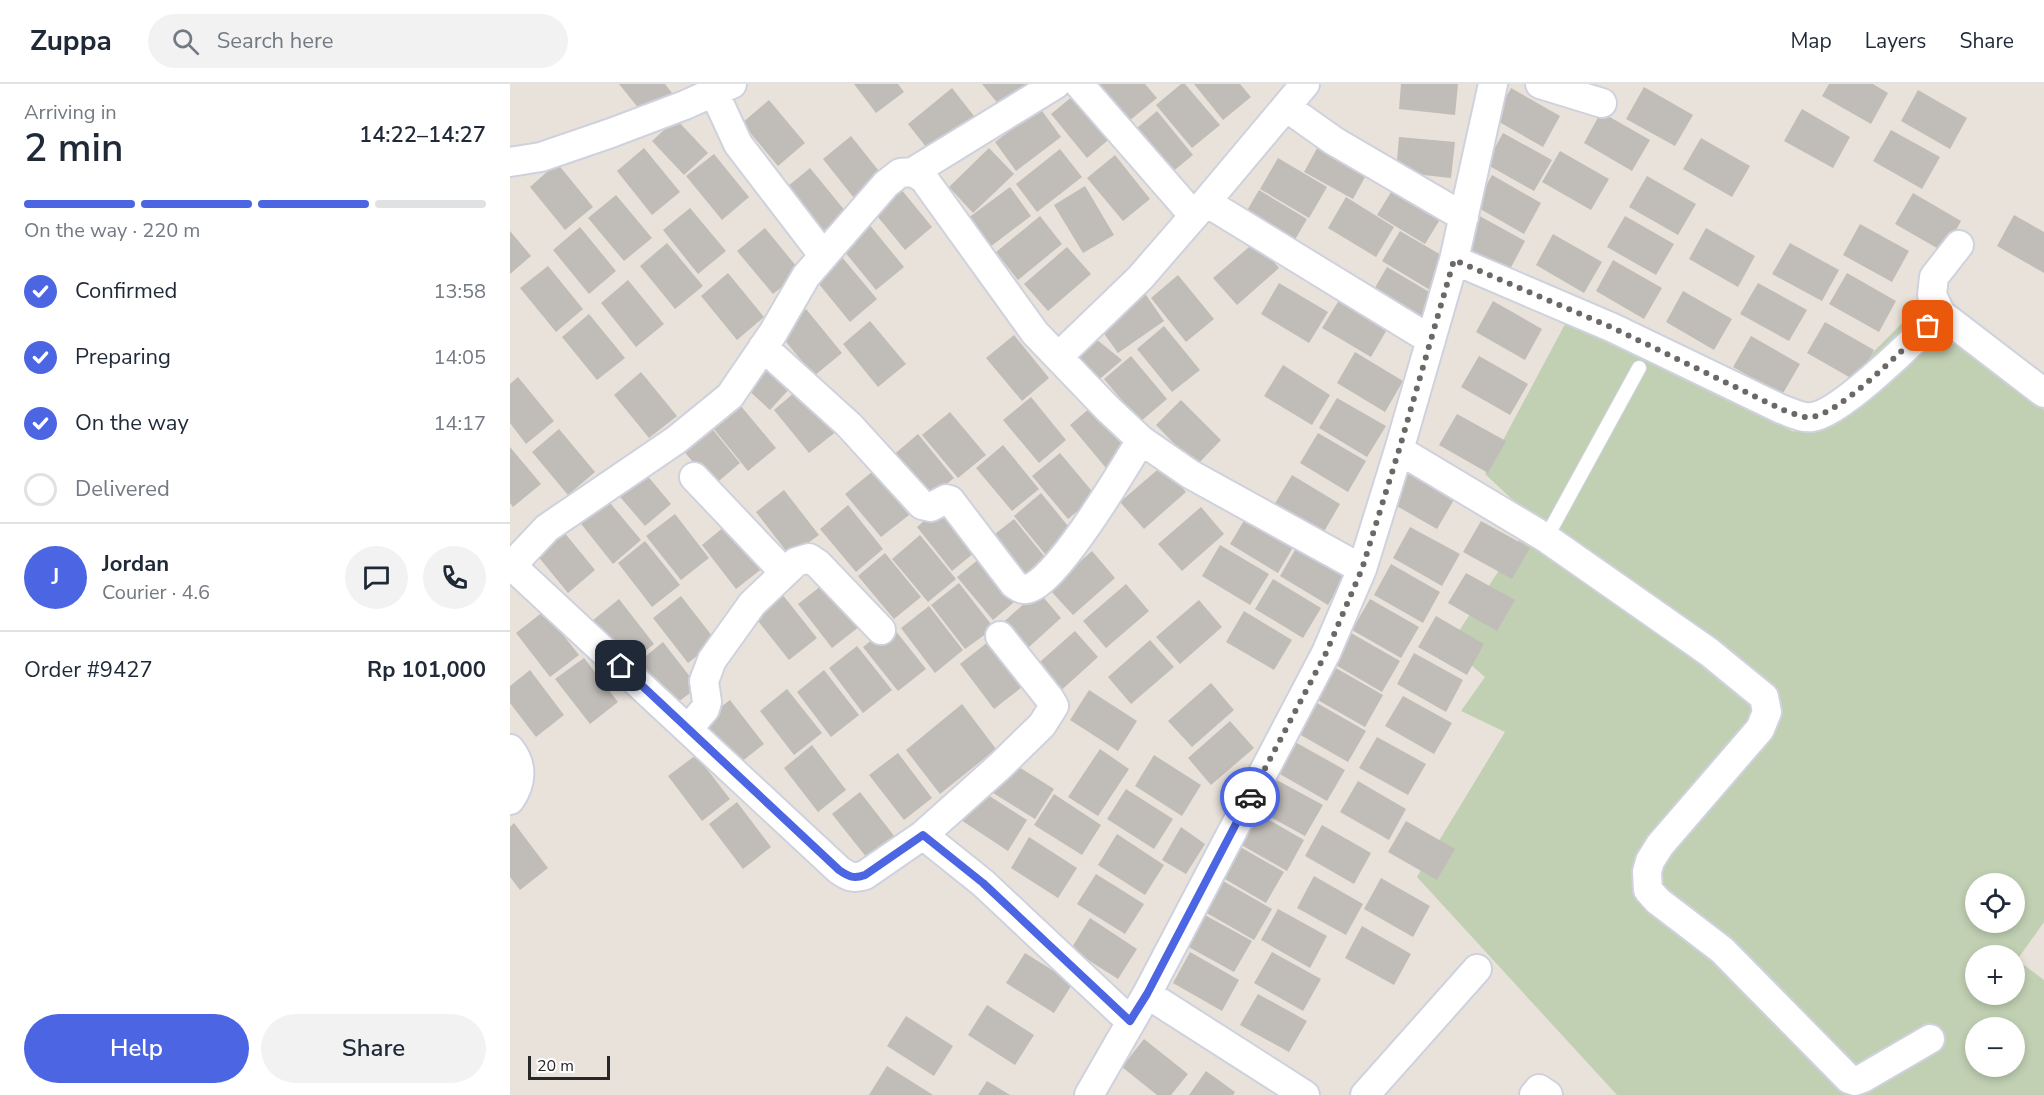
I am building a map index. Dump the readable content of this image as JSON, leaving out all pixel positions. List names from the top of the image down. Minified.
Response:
{"scale_bar":"20 m","page":{"header":"Zuppa","search":"Search here","nav":["Map","Layers","Share"],"heading":["2 min","Arriving in","14:22–14:27"],"panel":["Jordan","Courier · 4.6","Order #9427","Rp 101,000"],"bar":"On the way · 220 m","list":[["Confirmed","13:58"],["Preparing","14:05"],["On the way","14:17"],"Delivered"],"round":"J","map_buttons":["+","−"],"buttons":["Help","Share"],"scale":"20 m"}}
